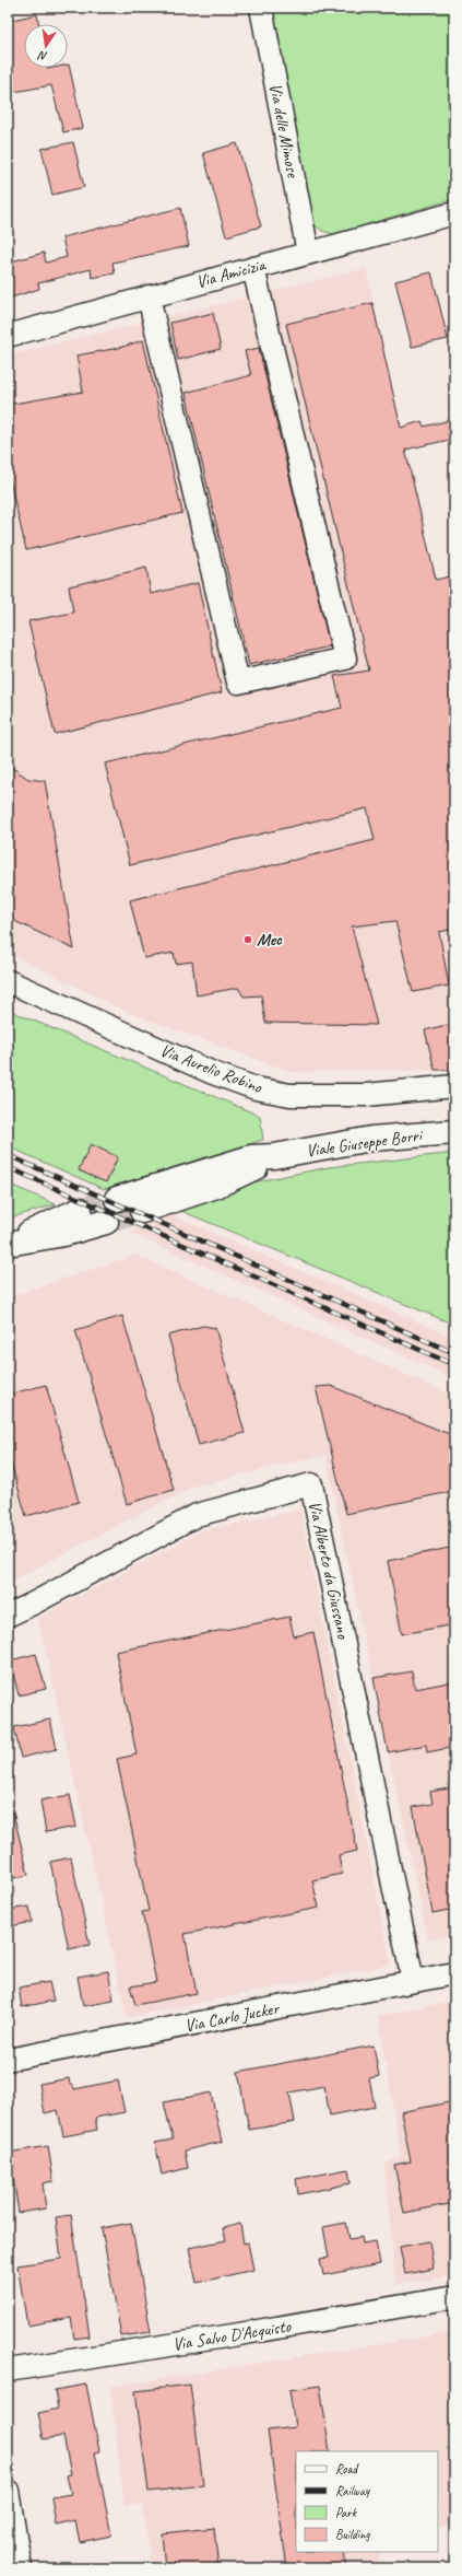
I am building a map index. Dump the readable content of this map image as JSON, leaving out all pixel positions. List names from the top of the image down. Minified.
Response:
{"streets":{"main road":["Viale Giuseppe Borri"],"street":["Via delle Mimose","Via Amicizia","Via Aurelio Robino","Via Alberto da Giussano","Via Carlo Jucker","Via Salvo D'Acquisto"]},"crossings":[["Via delle Mimose","Via Amicizia"],["Via Alberto da Giussano","Via Carlo Jucker"]],"places":["Mec"],"legend":["Road","Railway","Park","Building"],"north":"bottom"}
